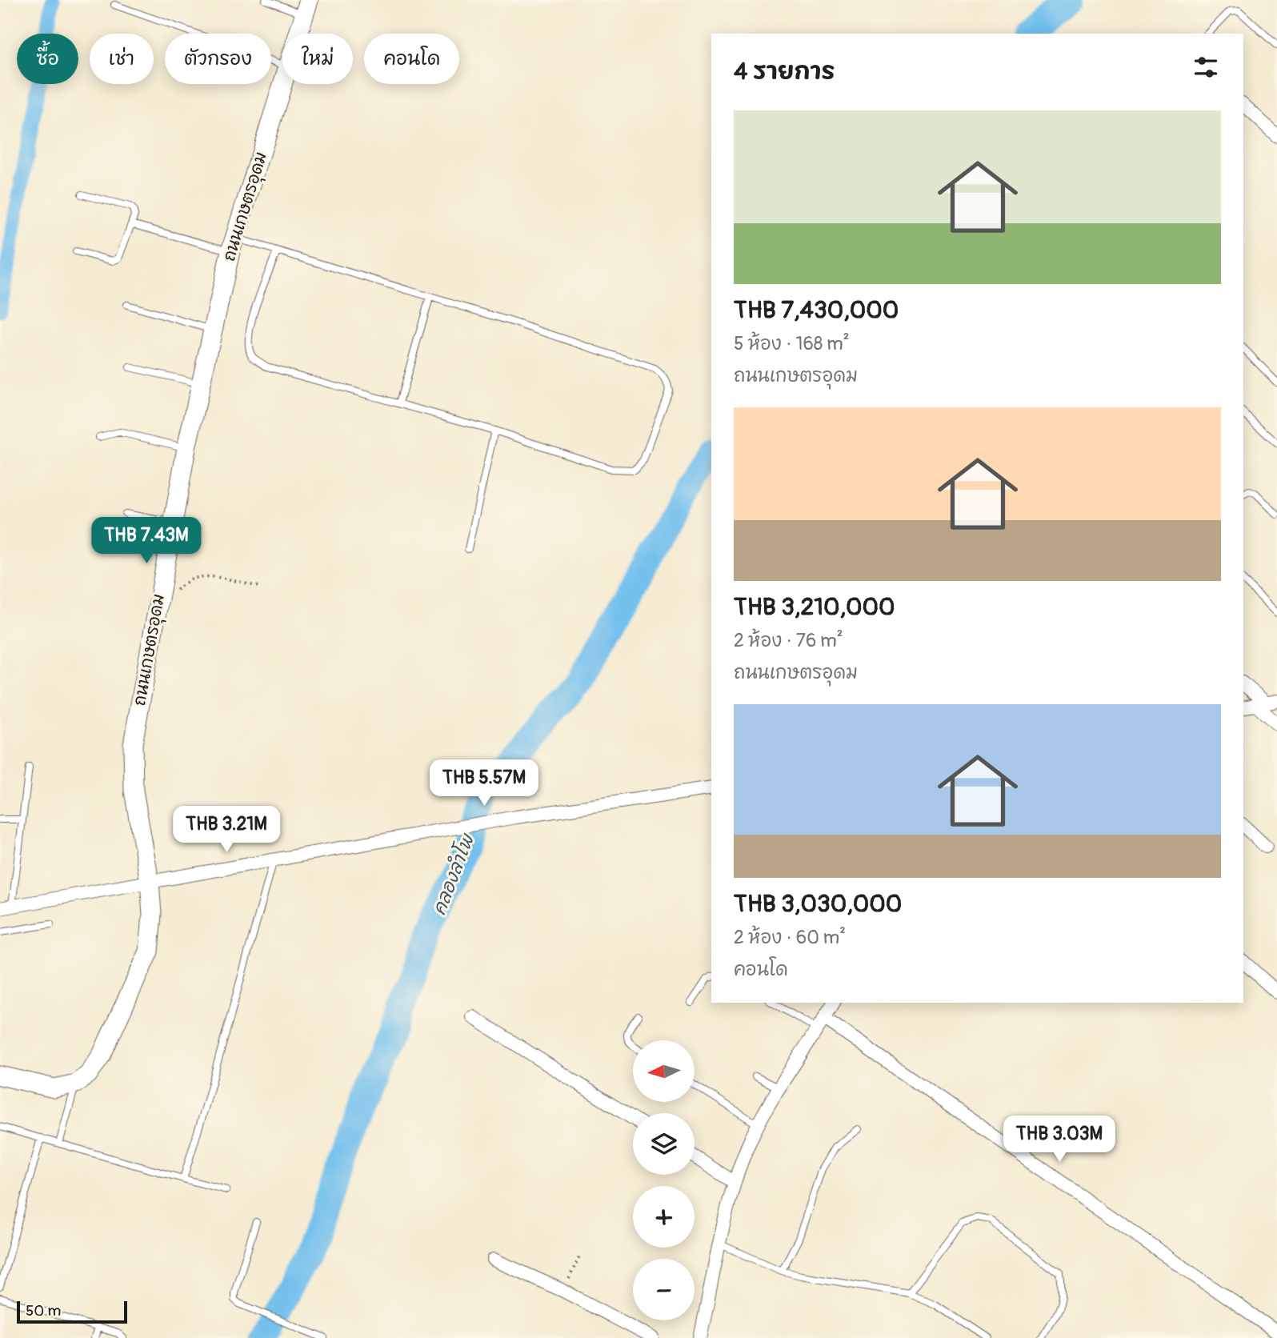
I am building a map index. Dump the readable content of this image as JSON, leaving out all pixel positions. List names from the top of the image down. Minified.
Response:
{"streets":{"street":["ถนนเกษตรอุดม"]},"water":["คลองลำโพ"],"scale_bar":"50 m","north":"left","page":{"chip":["ซื้อ","เช่า","ตัวกรอง","ใหม่","คอนโด"],"heading":"4 รายการ","list":[{"name":"THB 7,430,000","note":"5 ห้อง · 168 m² · ถนนเกษตรอุดม"},{"name":"THB 3,210,000","note":"2 ห้อง · 76 m² · ถนนเกษตรอุดม"},{"name":"THB 3,030,000","note":"2 ห้อง · 60 m² · คอนโด"}],"price":["THB 7.43M","THB 5.57M","THB 3.21M","THB 3.03M"],"map_buttons":["+","−"],"scale":"50 m"}}
